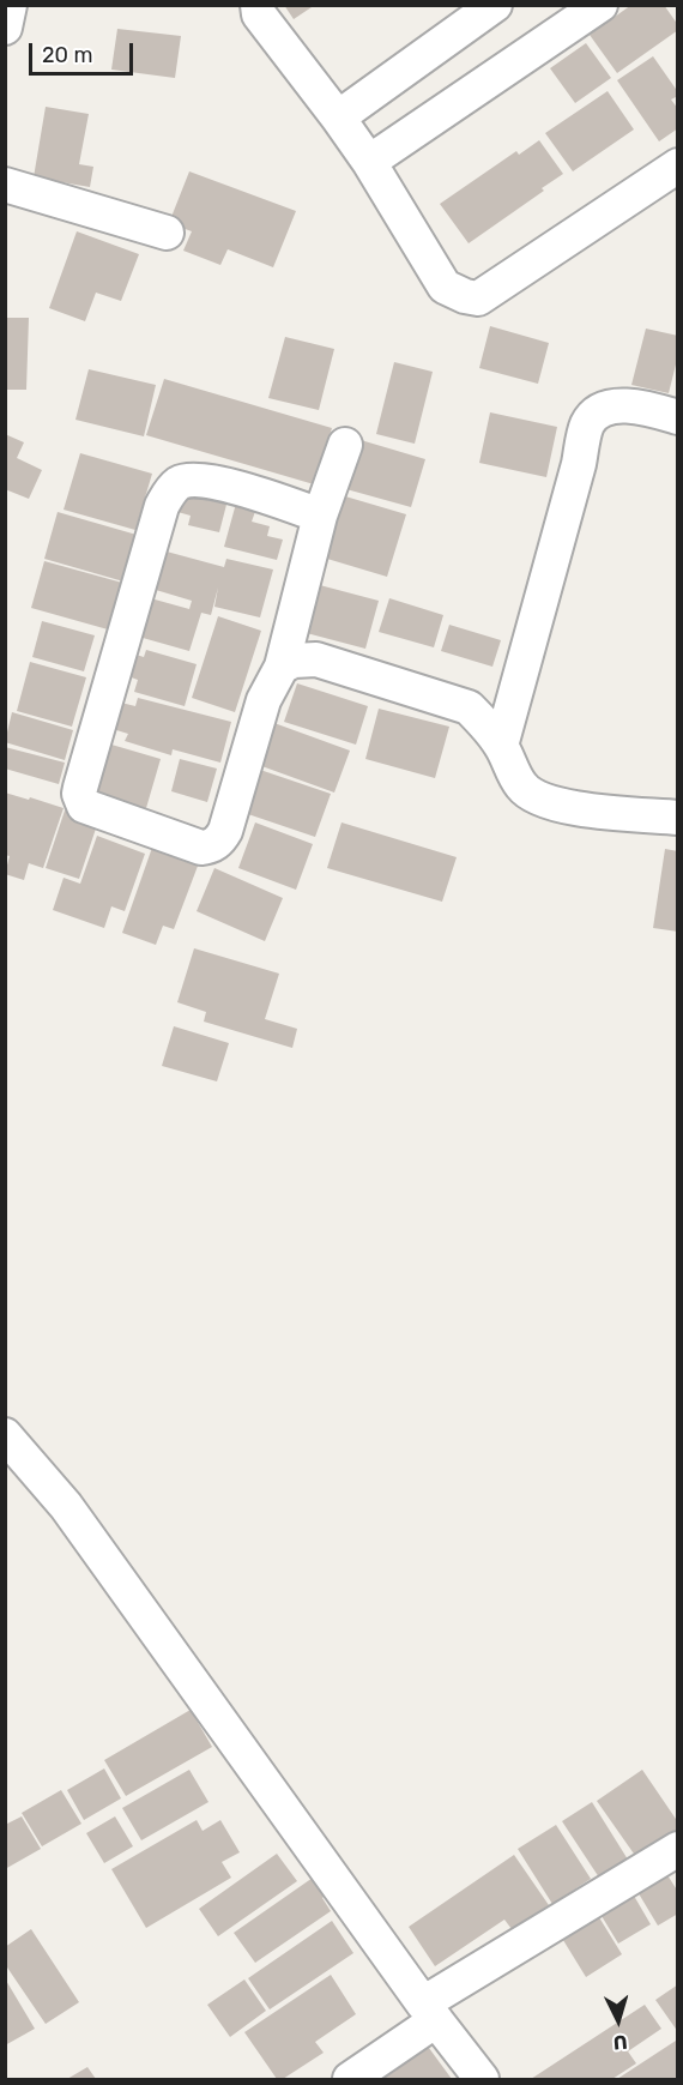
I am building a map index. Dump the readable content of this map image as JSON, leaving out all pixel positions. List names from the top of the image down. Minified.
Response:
{"scale_bar":"20 m","north":"bottom"}
